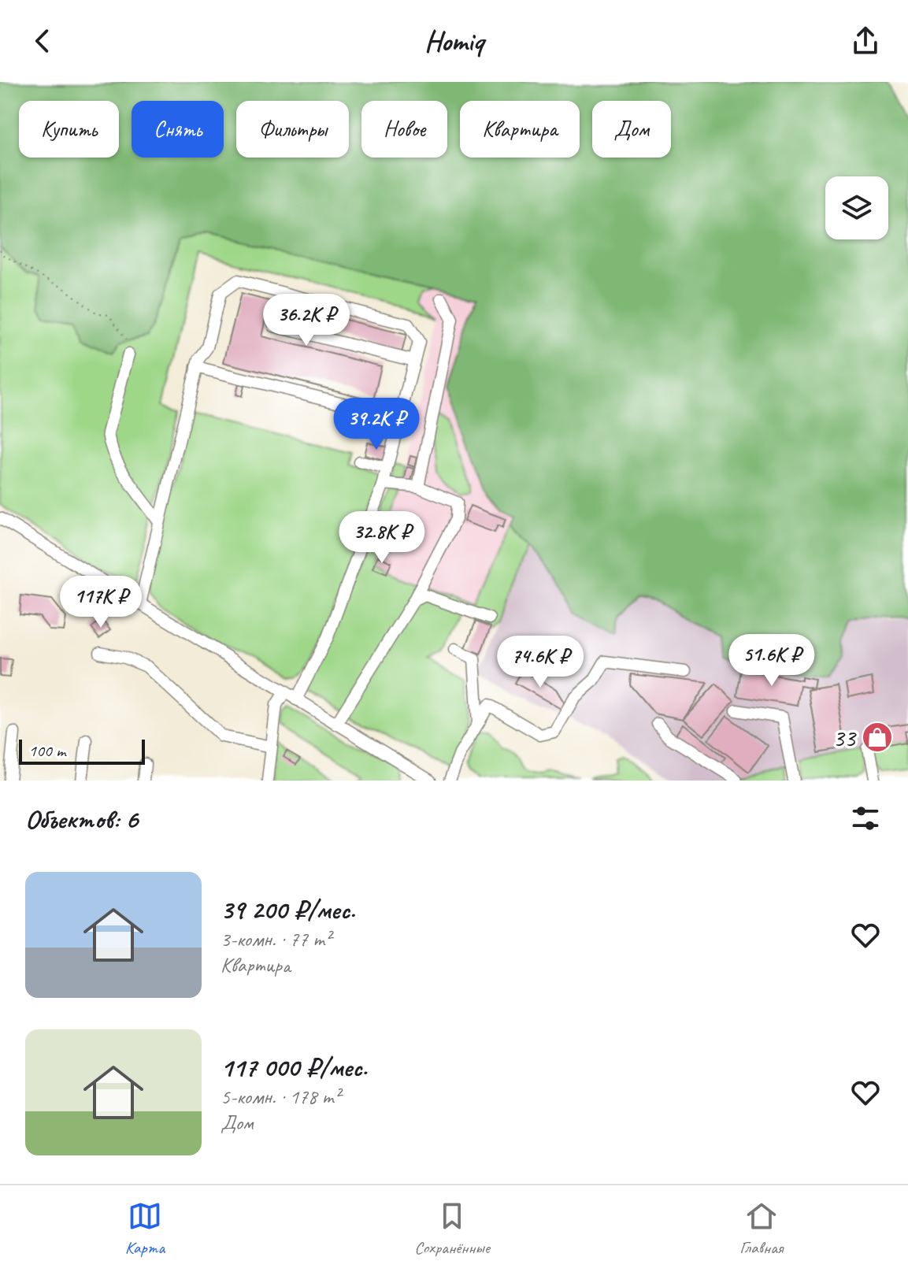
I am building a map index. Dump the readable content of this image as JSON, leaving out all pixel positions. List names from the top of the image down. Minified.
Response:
{"places":{"shop":["33"]},"scale_bar":"100 m","page":{"header":"Homiq","chip":["Купить","Снять","Фильтры","Новое","Квартира","Дом"],"price":["36.2K ₽","39.2K ₽","32.8K ₽","117K ₽","51.6K ₽","74.6K ₽"],"scale":"100 m","heading":"Объектов: 6","list":[{"name":"39 200 ₽/мес.","note":"3-комн. · 77 m² · Квартира"},{"name":"117 000 ₽/мес.","note":"5-комн. · 178 m² · Дом"}],"tabs":["Карта","Сохранённые","Главная"]}}
